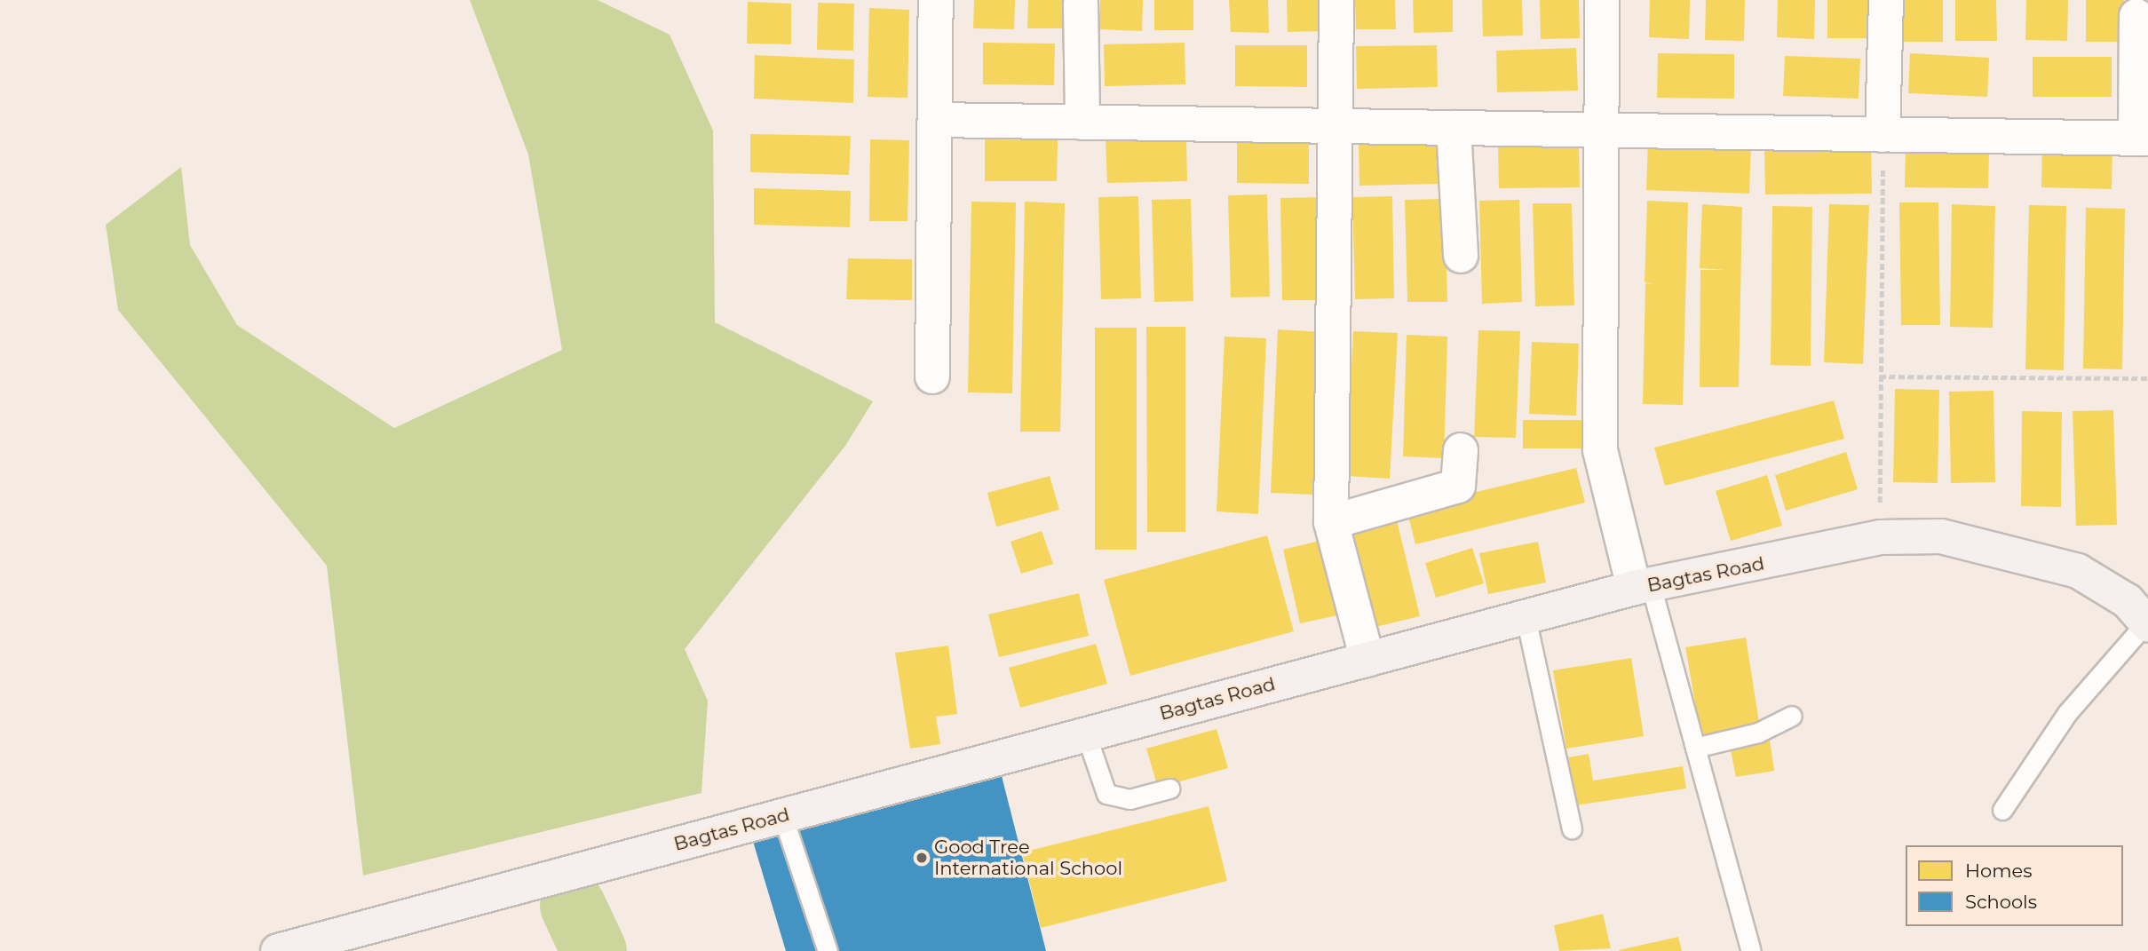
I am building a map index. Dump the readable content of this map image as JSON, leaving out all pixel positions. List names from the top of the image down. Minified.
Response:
{"streets":{"street":["Bagtas Road"]},"places":["Good Tree International School"],"legend":["Homes","Schools"]}
